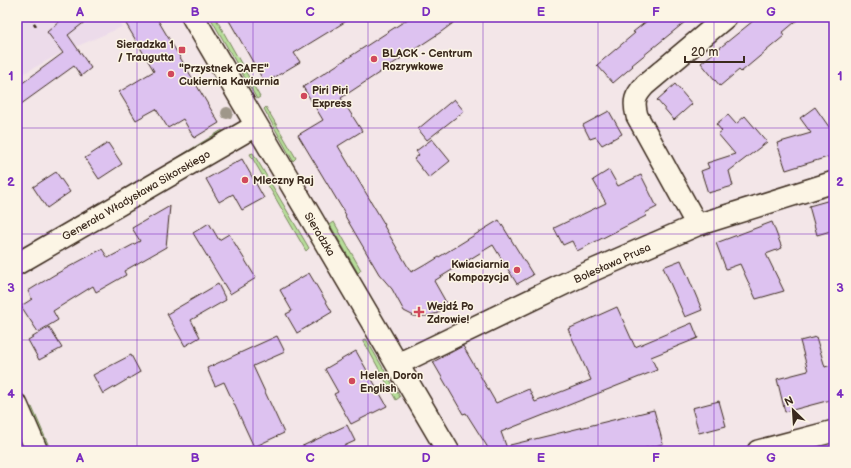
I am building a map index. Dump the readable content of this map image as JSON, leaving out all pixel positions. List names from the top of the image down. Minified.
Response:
{"streets":{"main road":["Sieradzka"],"street":["Generała Władysława Sikorskiego","Bolesława Prusa"]},"crossings":[["Generała Władysława Sikorskiego","Sieradzka"],["Sieradzka","Bolesława Prusa"]],"places":{"transit":["Sieradzka 1 / Traugutta"],"other":["BLACK - Centrum Rozrywkowe","\"Przystnek CAFE\" Cukiernia Kawiarnia","Piri Piri Express","Mleczny Raj","Kwiaciarnia Kompozycja","Helen Doron English"],"health":["Wejdź Po Zdrowie!"]},"scale_bar":"20 m","north":"top left","grid":{"columns":["A","B","C","D","E","F","G"],"rows":["1","2","3","4"]}}
